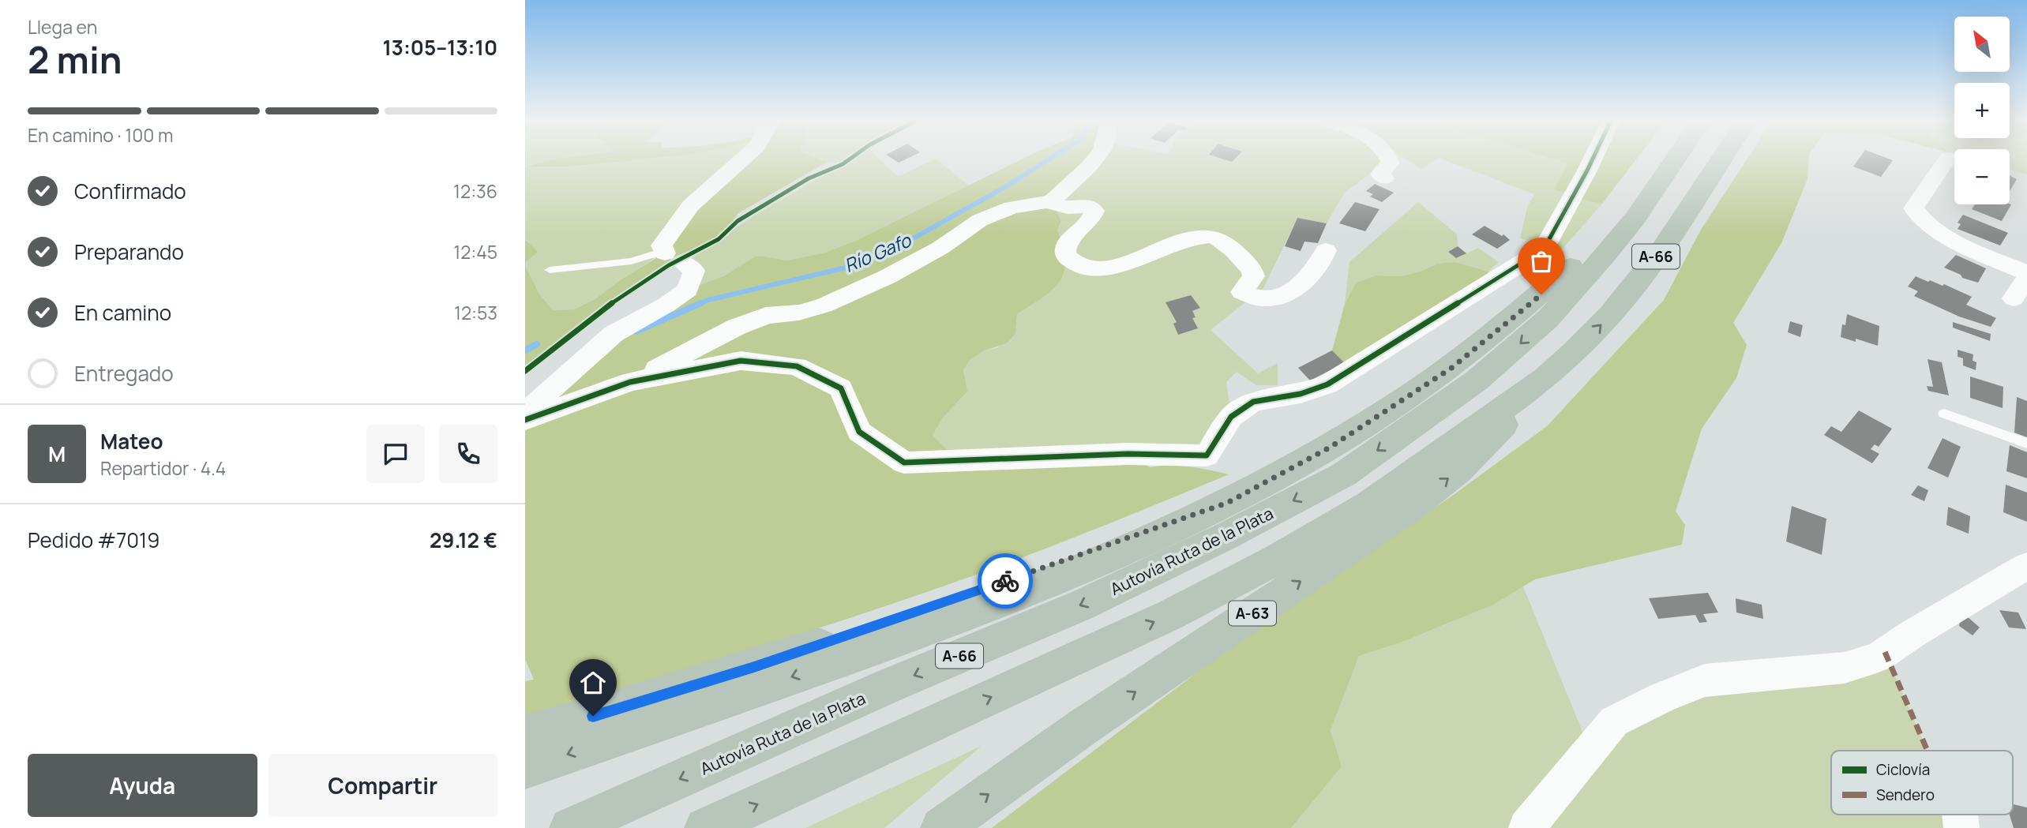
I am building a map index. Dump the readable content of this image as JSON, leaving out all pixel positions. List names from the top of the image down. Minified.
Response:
{"streets":{"highway":["A-66","Autovía Ruta de la Plata","A-63"]},"crossings":[["A-66","A-63"]],"water":["Río Gafo"],"legend":["Ciclovía","Sendero"],"north":"top left","page":{"heading":["2 min","Llega en","13:05–13:10"],"panel":["Mateo","Repartidor · 4.4","Pedido #7019","29.12 €"],"map_buttons":["+","−"],"bar":"En camino · 100 m","list":[["Confirmado","12:36"],["Preparando","12:45"],["En camino","12:53"],"Entregado"],"round":"M","buttons":["Ayuda","Compartir"]}}
